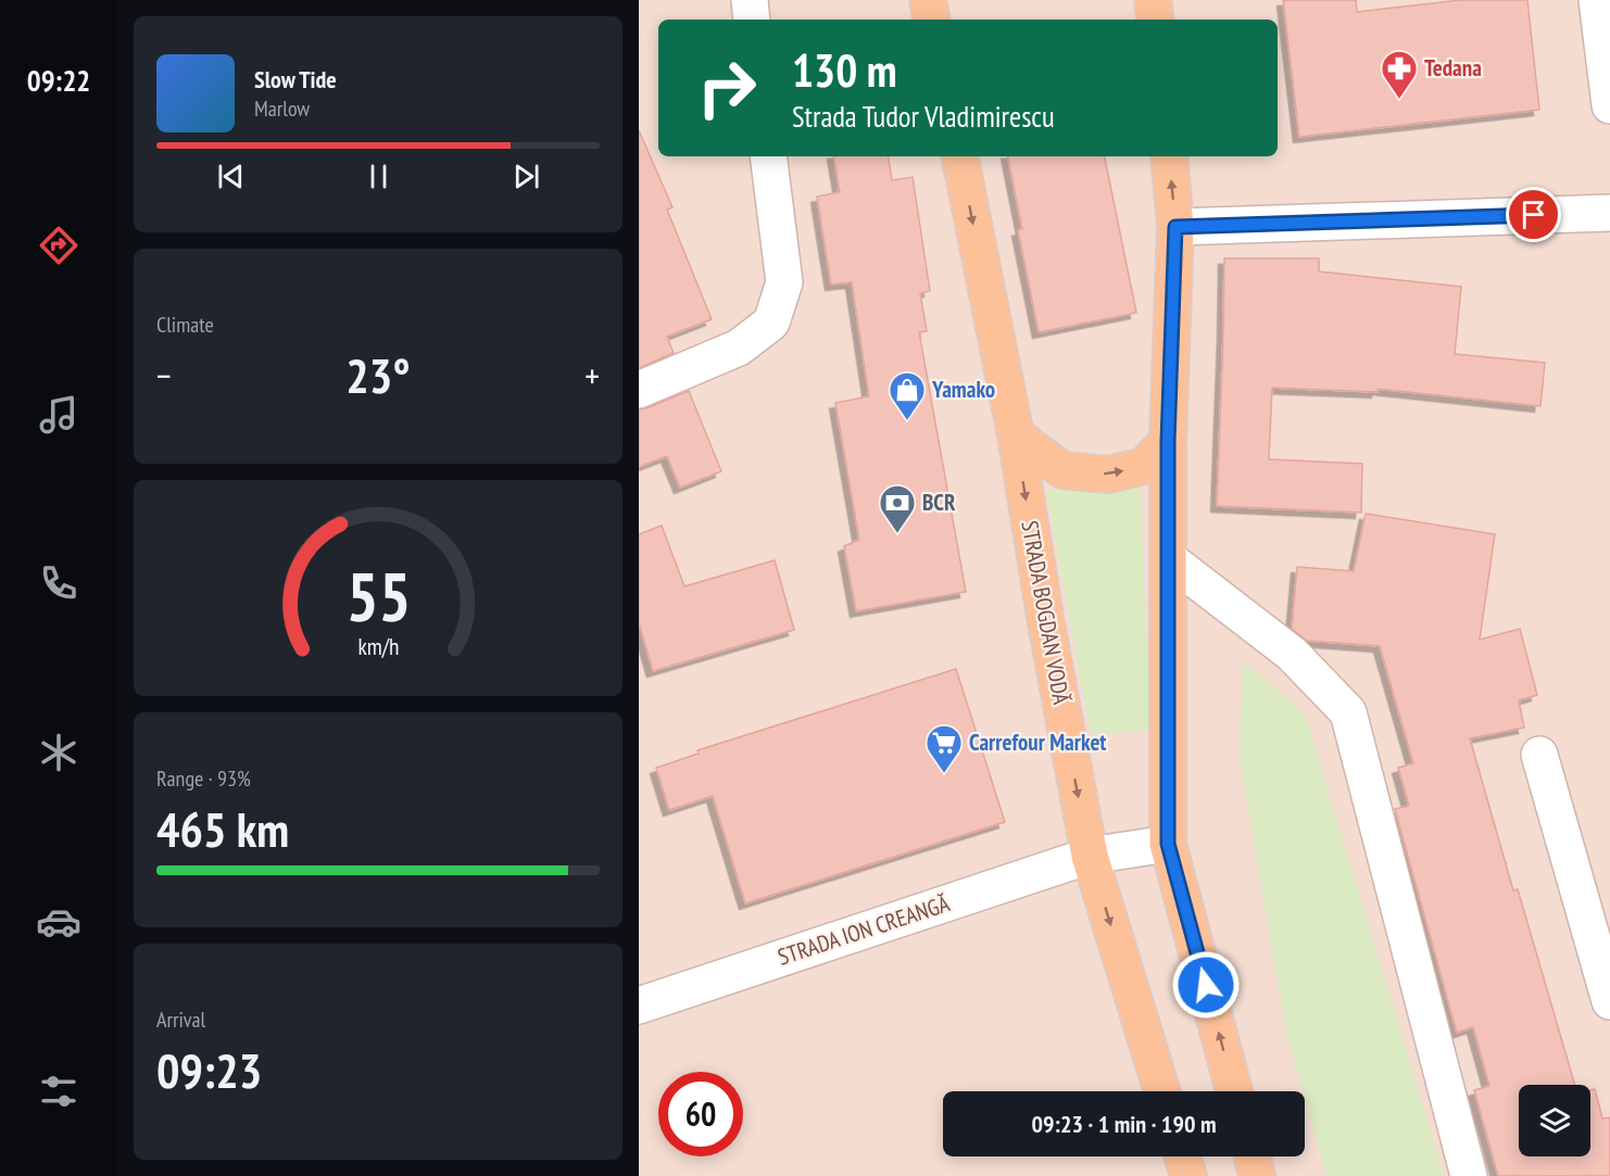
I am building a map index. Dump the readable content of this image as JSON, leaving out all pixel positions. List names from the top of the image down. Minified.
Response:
{"streets":{"main road":["STRADA BOGDAN VODĂ"],"street":["STRADA ION CREANGĂ"]},"crossings":[["STRADA BOGDAN VODĂ","STRADA ION CREANGĂ"]],"places":{"pharmacy":["Tedana"],"shop":["Yamako"],"bank":["BCR"],"supermarket":["Carrefour Market"]},"page":{"tabs":"09:22","turn":["130 m","Strada Tudor Vladimirescu"],"song":["Slow Tide","Marlow"],"tile":["Climate",["Range · 93%","465 km"],["Arrival","09:23"]],"heat":["−","23°","+"],"limit":"60","trip":"09:23 · 1 min · 190 m","gauge":["55","km/h"]}}
